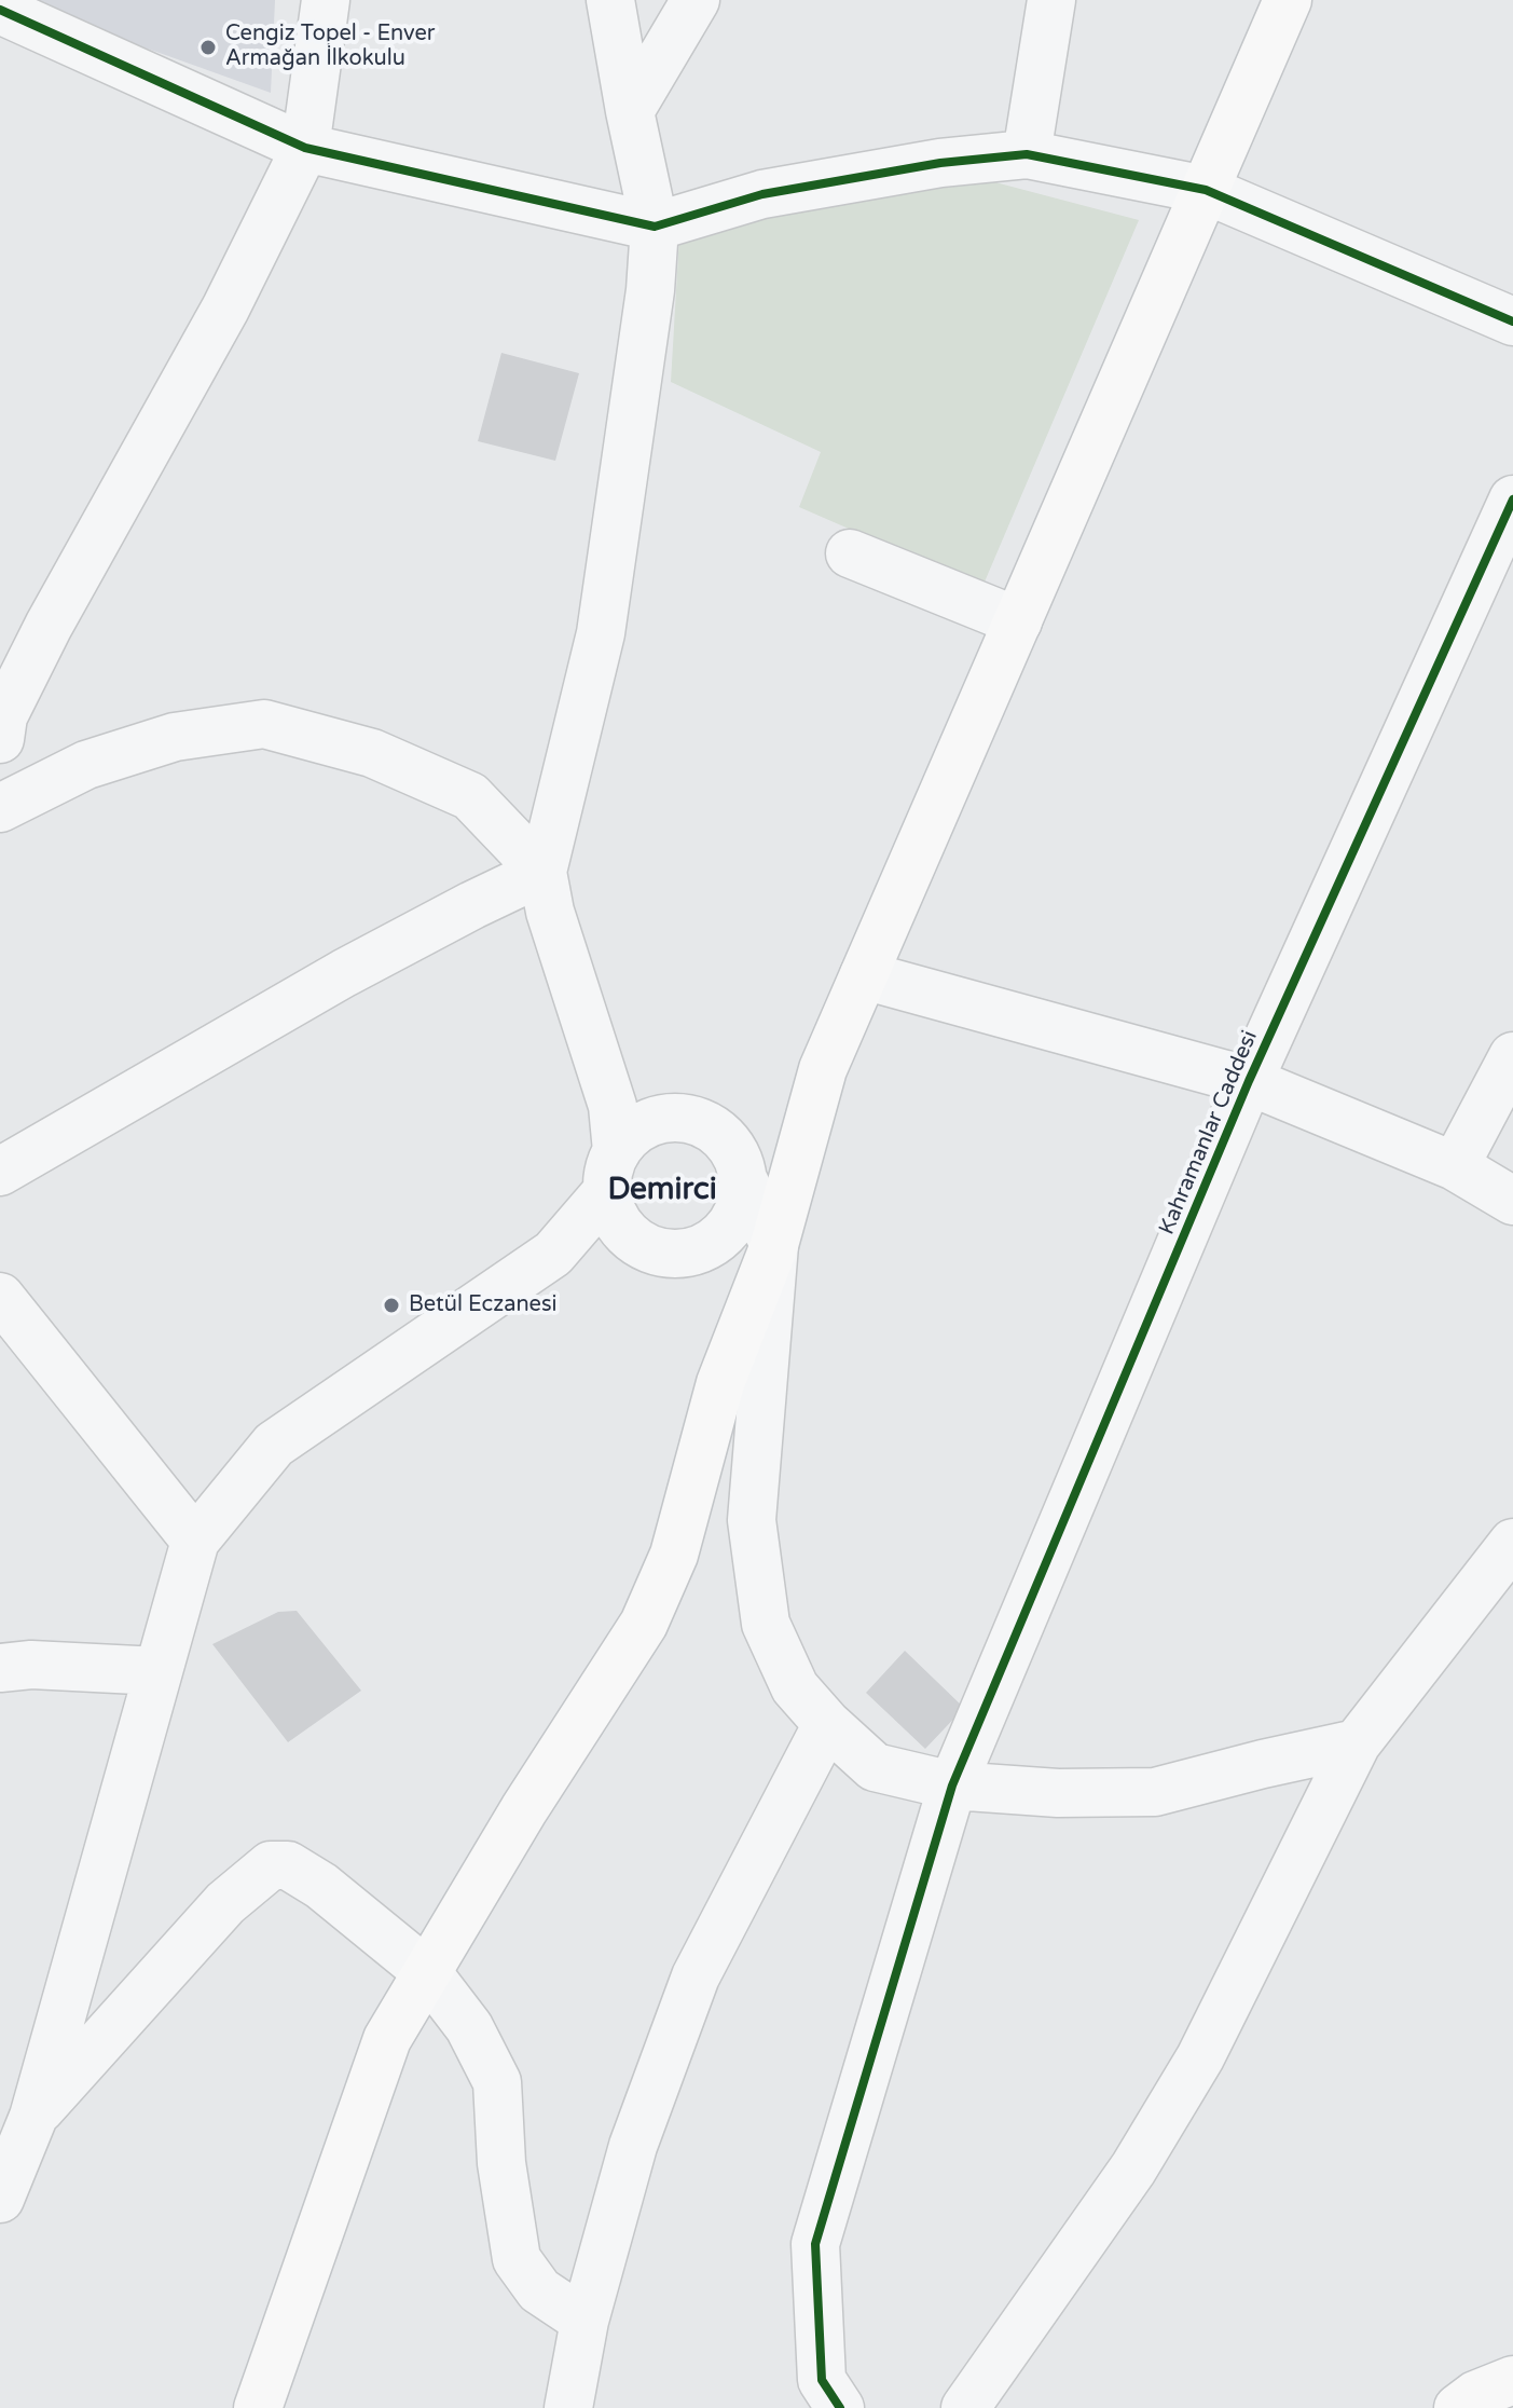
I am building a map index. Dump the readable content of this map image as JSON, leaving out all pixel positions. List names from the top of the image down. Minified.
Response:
{"streets":{"street":["Kahramanlar Caddesi"]},"districts":["Demirci"],"places":["Cengiz Topel - Enver Armağan İlkokulu","Betül Eczanesi"]}
